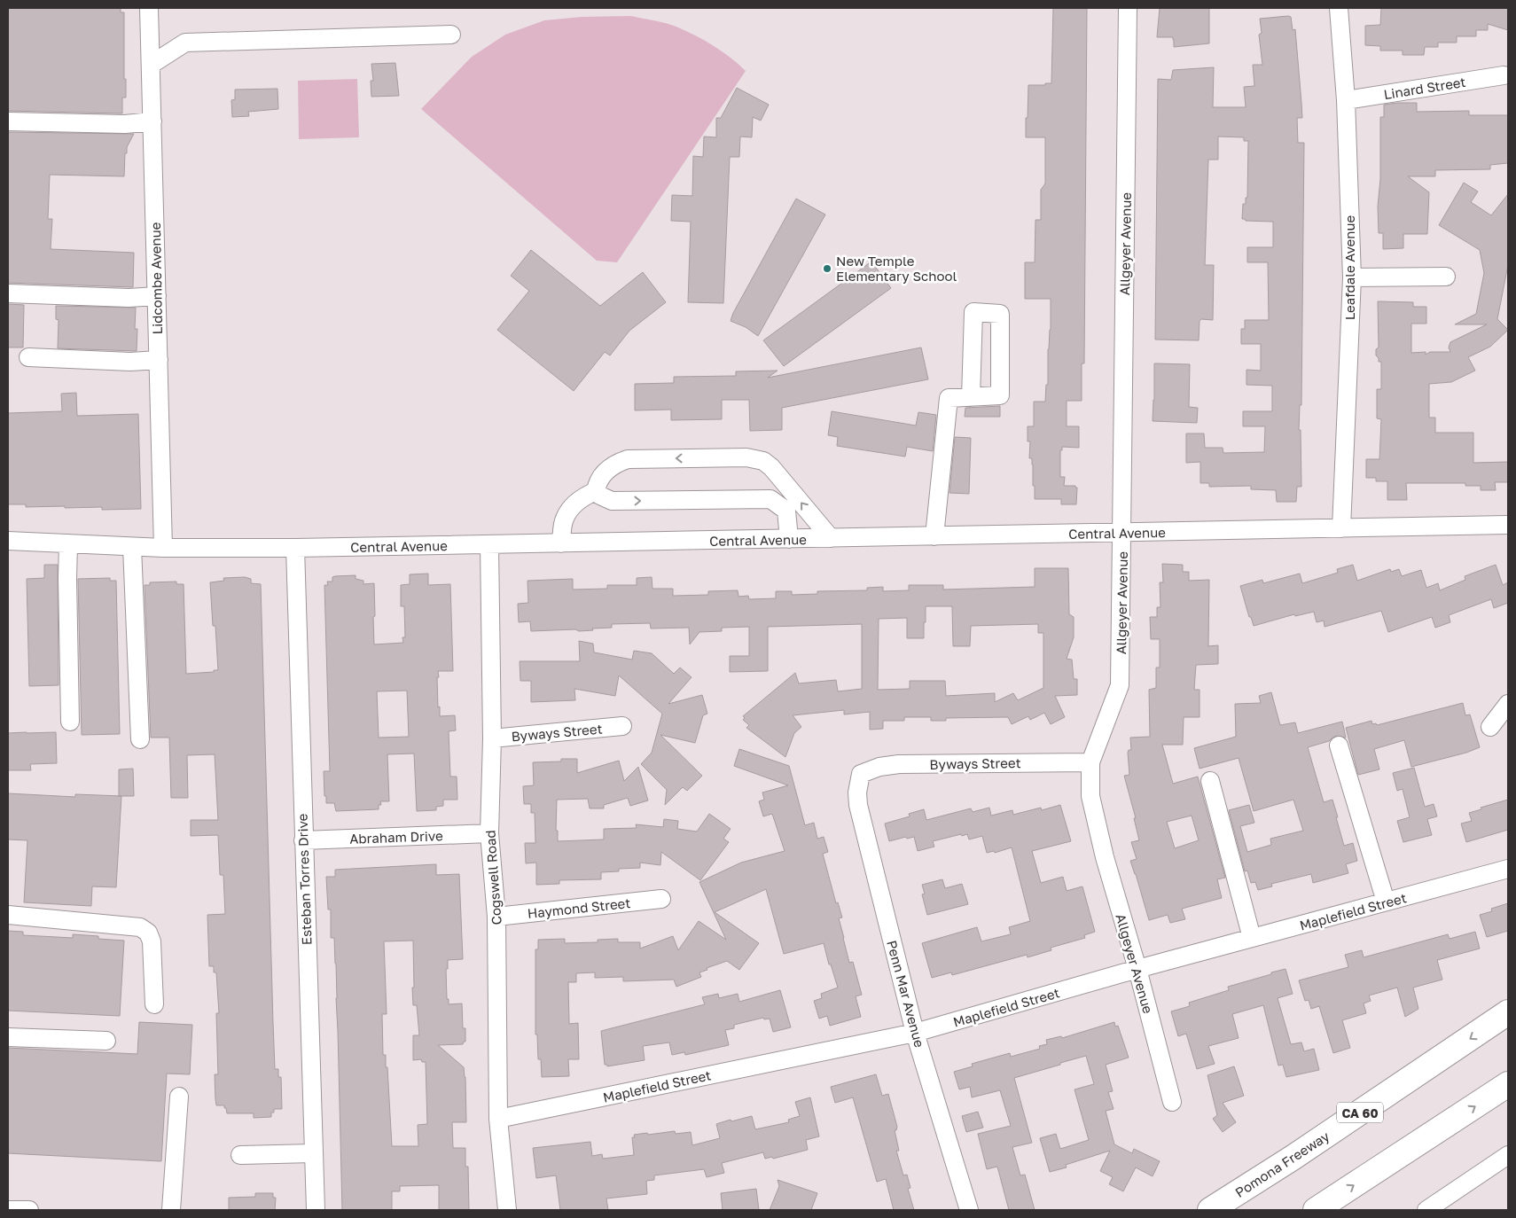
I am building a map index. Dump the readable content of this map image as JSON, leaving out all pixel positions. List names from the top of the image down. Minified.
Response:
{"streets":{"highway":["CA 60","Pomona Freeway"],"street":["Linard Street","Allgeyer Avenue","Leafdale Avenue","Lidcombe Avenue","Central Avenue","Byways Street","Abraham Drive","Cogswell Road","Esteban Torres Drive","Haymond Street","Maplefield Street","Penn Mar Avenue"]},"crossings":[["Linard Street","Leafdale Avenue"],["Allgeyer Avenue","Central Avenue"],["Allgeyer Avenue","Byways Street"],["Allgeyer Avenue","Maplefield Street"],["Leafdale Avenue","Central Avenue"],["Lidcombe Avenue","Central Avenue"],["Central Avenue","Cogswell Road"],["Central Avenue","Esteban Torres Drive"],["Byways Street","Cogswell Road"],["Byways Street","Penn Mar Avenue"],["Abraham Drive","Cogswell Road"],["Abraham Drive","Esteban Torres Drive"],["Cogswell Road","Haymond Street"],["Cogswell Road","Maplefield Street"],["Maplefield Street","Penn Mar Avenue"]],"places":["New Temple Elementary School"]}
